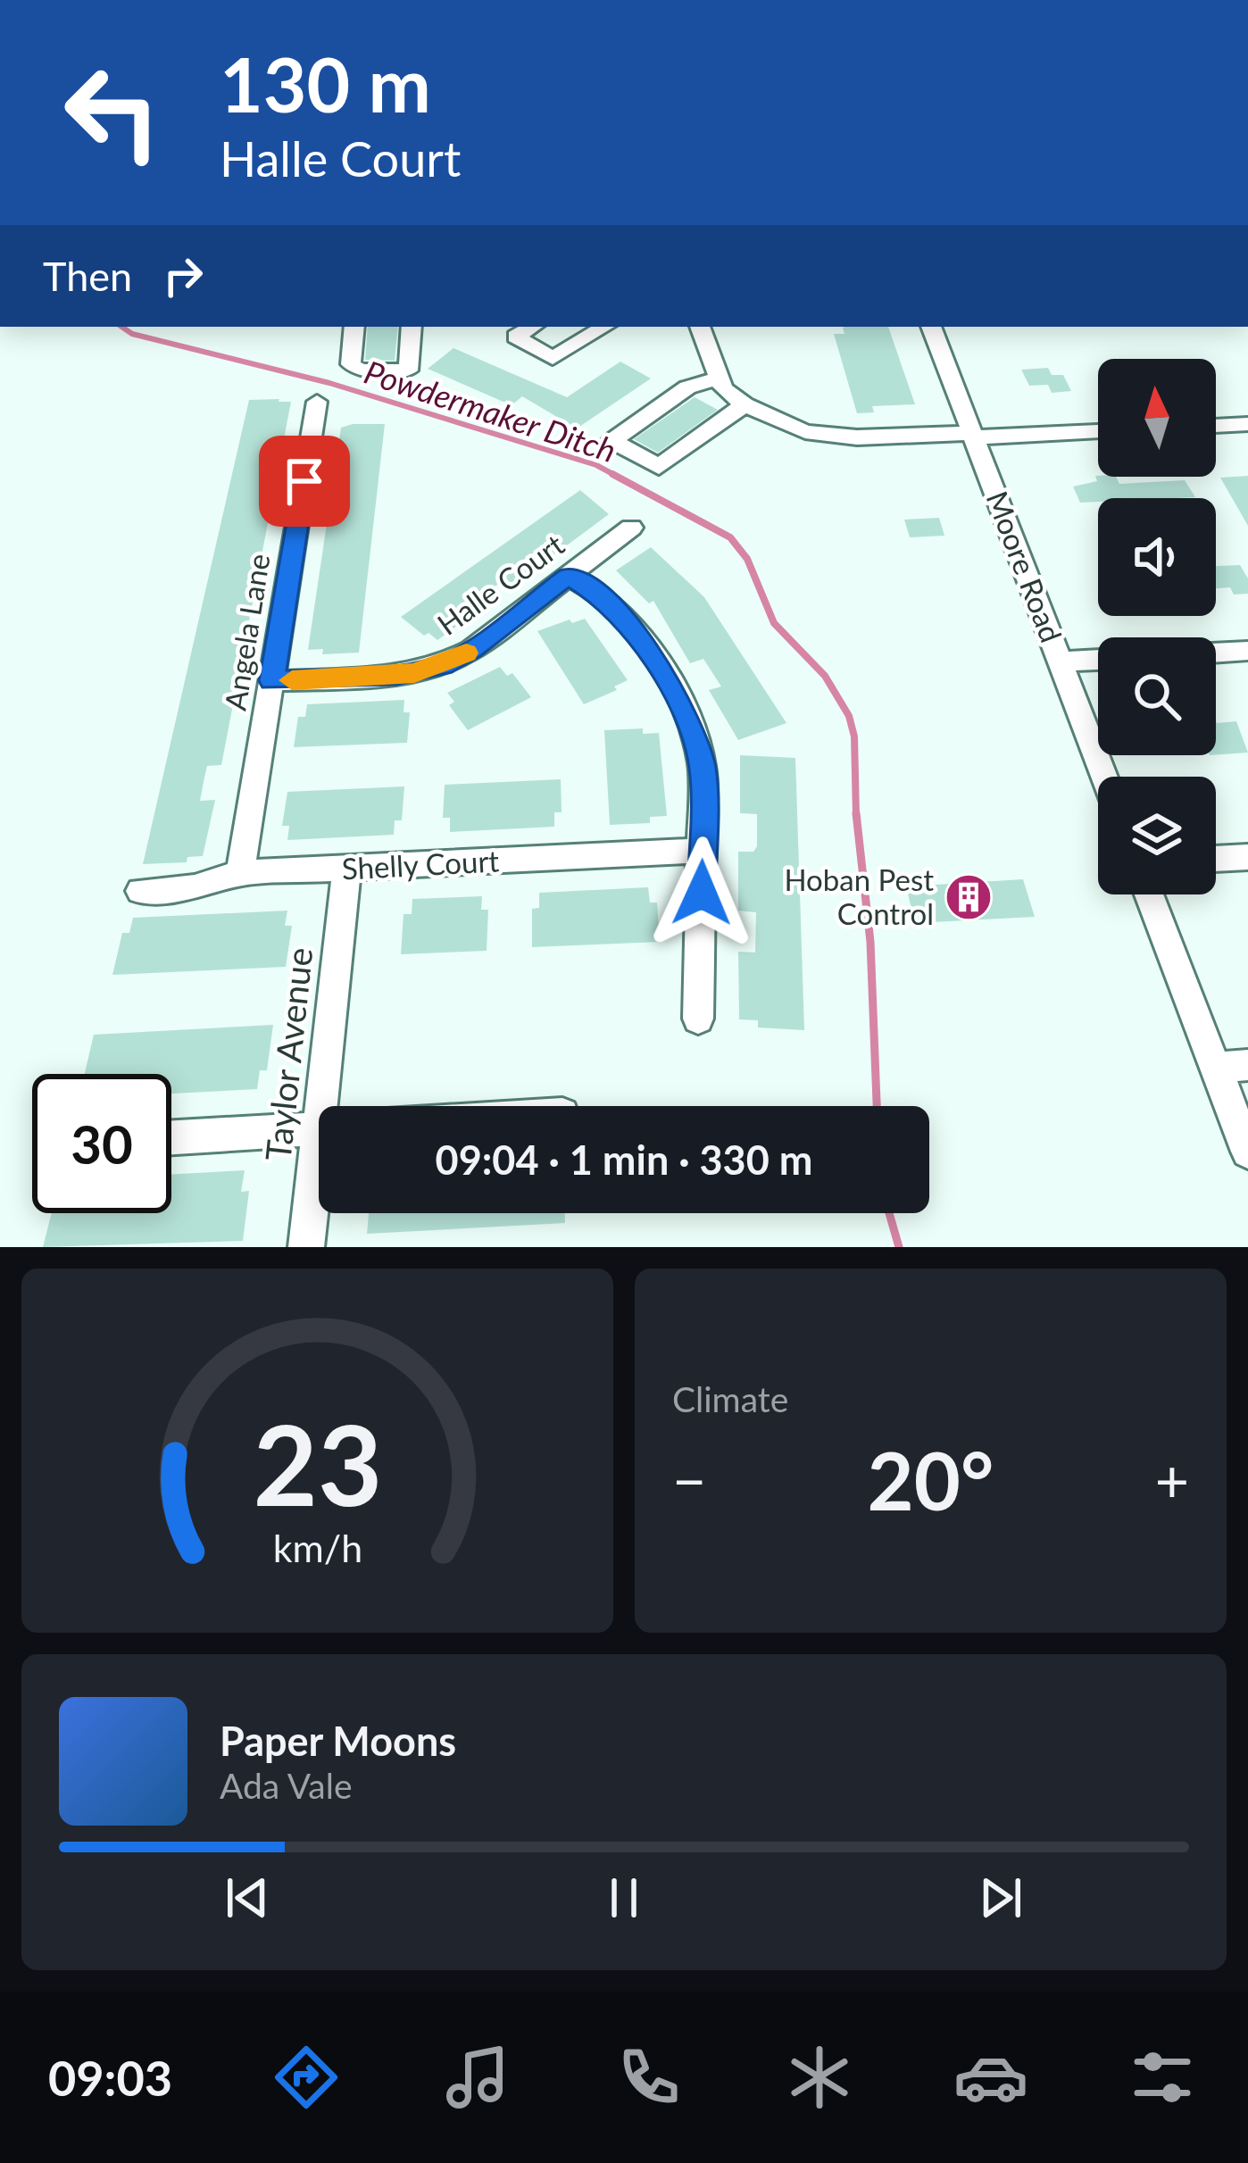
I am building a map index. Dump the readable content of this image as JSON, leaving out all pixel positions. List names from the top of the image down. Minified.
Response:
{"streets":{"street":["Moore Road","Halle Court","Angela Lane","Shelly Court","Taylor Avenue"]},"crossings":[["Halle Court","Angela Lane"],["Angela Lane","Shelly Court"],["Shelly Court","Taylor Avenue"]],"water":["Powdermaker Ditch"],"places":{"building":["Hoban Pest Control"]},"north":"top","page":{"turn":["130 m","Halle Court"],"then":"Then","limit":"30","trip":"09:04 · 1 min · 330 m","tile":"Climate","heat":["−","20°","+"],"song":["Paper Moons","Ada Vale"],"tabs":"09:03","gauge":["23","km/h"]}}
